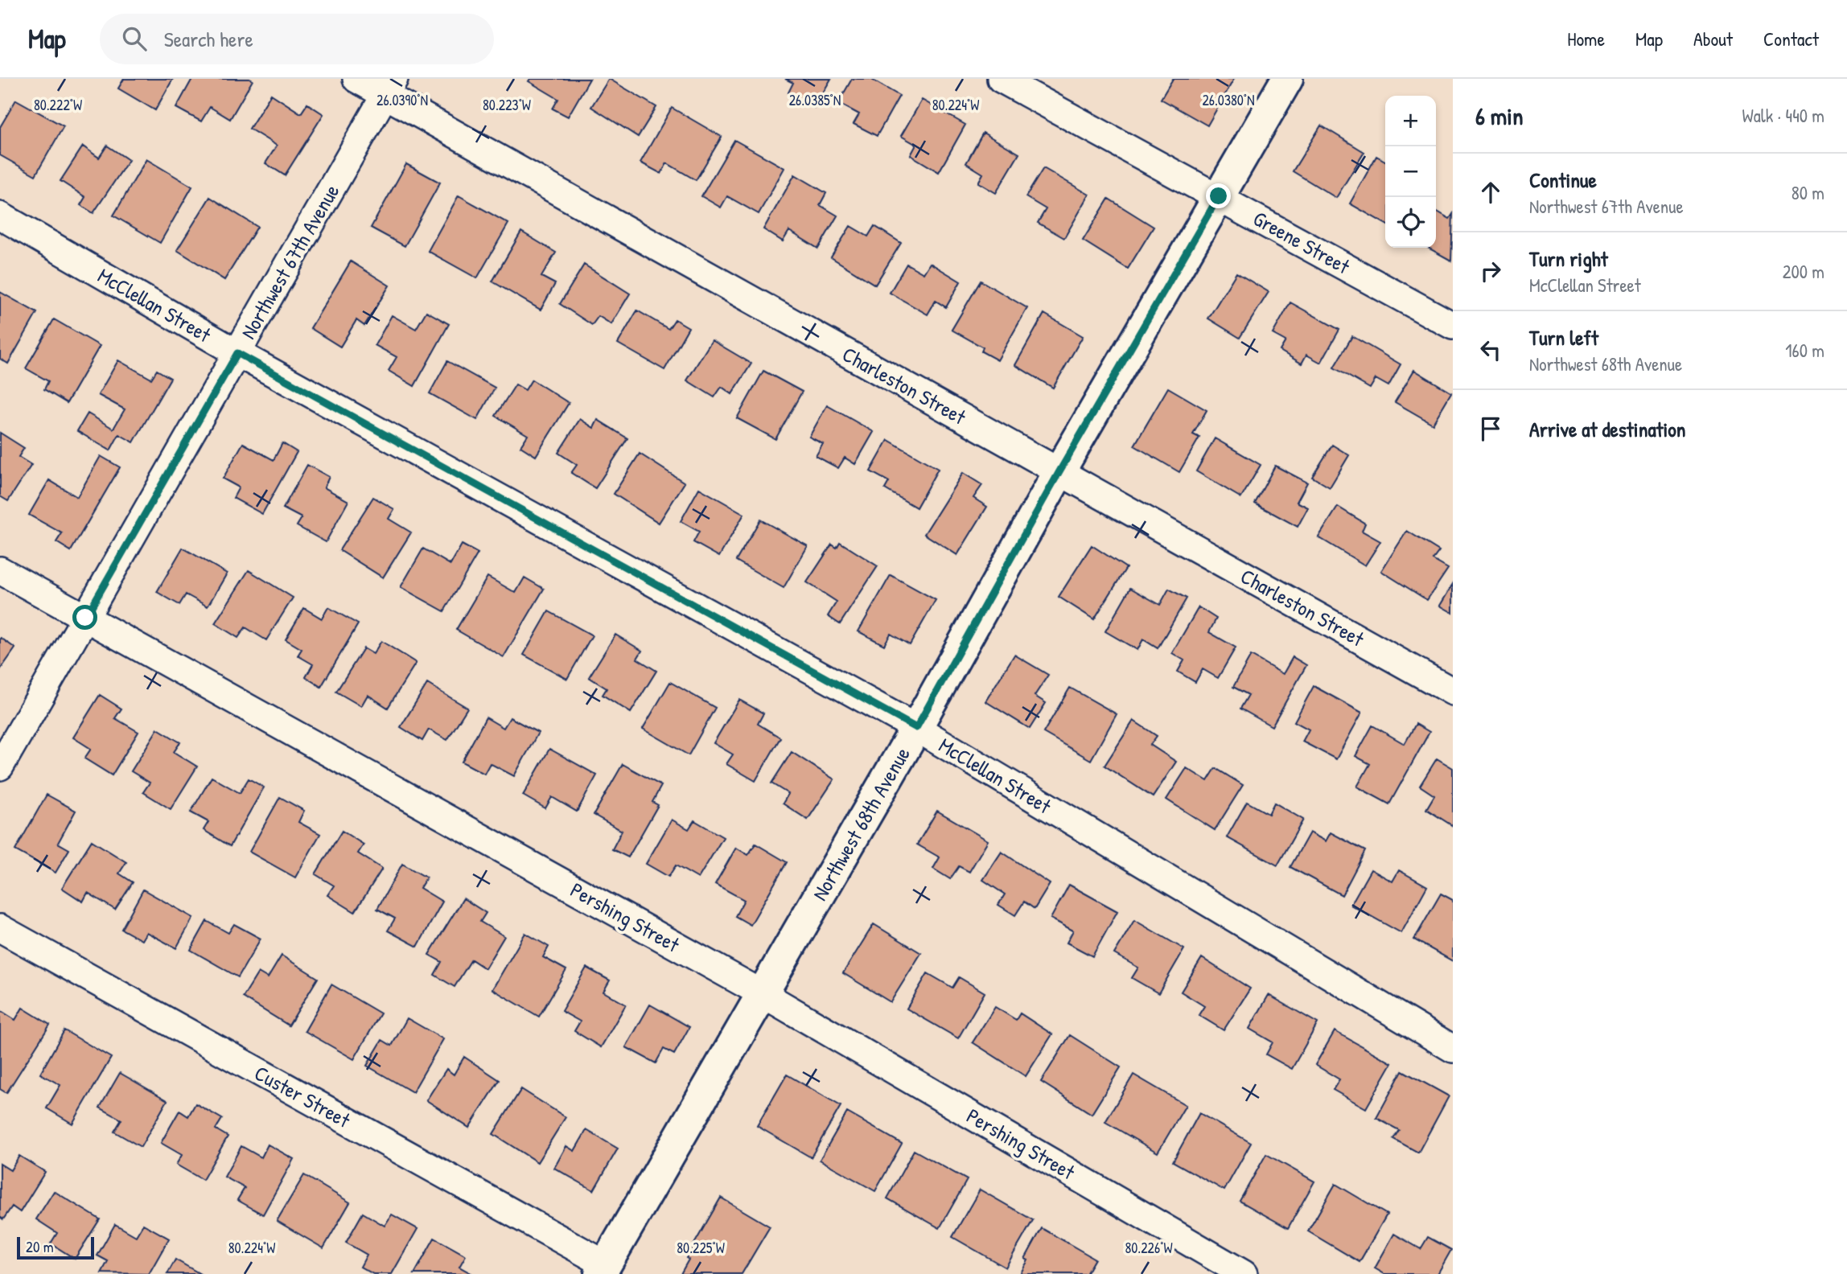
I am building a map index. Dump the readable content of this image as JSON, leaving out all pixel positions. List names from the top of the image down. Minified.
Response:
{"streets":{"street":["Greene Street","Northwest 67th Avenue","McClellan Street","Charleston Street","Northwest 68th Avenue","Pershing Street","Custer Street"]},"crossings":[["Greene Street","Northwest 68th Avenue"],["Northwest 67th Avenue","McClellan Street"],["Northwest 67th Avenue","Charleston Street"],["Northwest 67th Avenue","Pershing Street"],["McClellan Street","Northwest 68th Avenue"],["Charleston Street","Northwest 68th Avenue"],["Northwest 68th Avenue","Pershing Street"],["Northwest 68th Avenue","Custer Street"]],"scale_bar":"20 m","page":{"header":"Map","search":"Search here","nav":["Home","Map","About","Contact"],"heading":["6 min","Walk · 440 m"],"map_buttons":["+","−"],"list":[["Continue","Northwest 67th Avenue","80 m"],["Turn right","McClellan Street","200 m"],["Turn left","Northwest 68th Avenue","160 m"],"Arrive at destination"],"scale":"20 m"},"coordinates":["26.0390°N","26.0385°N","26.0380°N","80.222°W","80.223°W","80.224°W","80.225°W","80.226°W"]}
